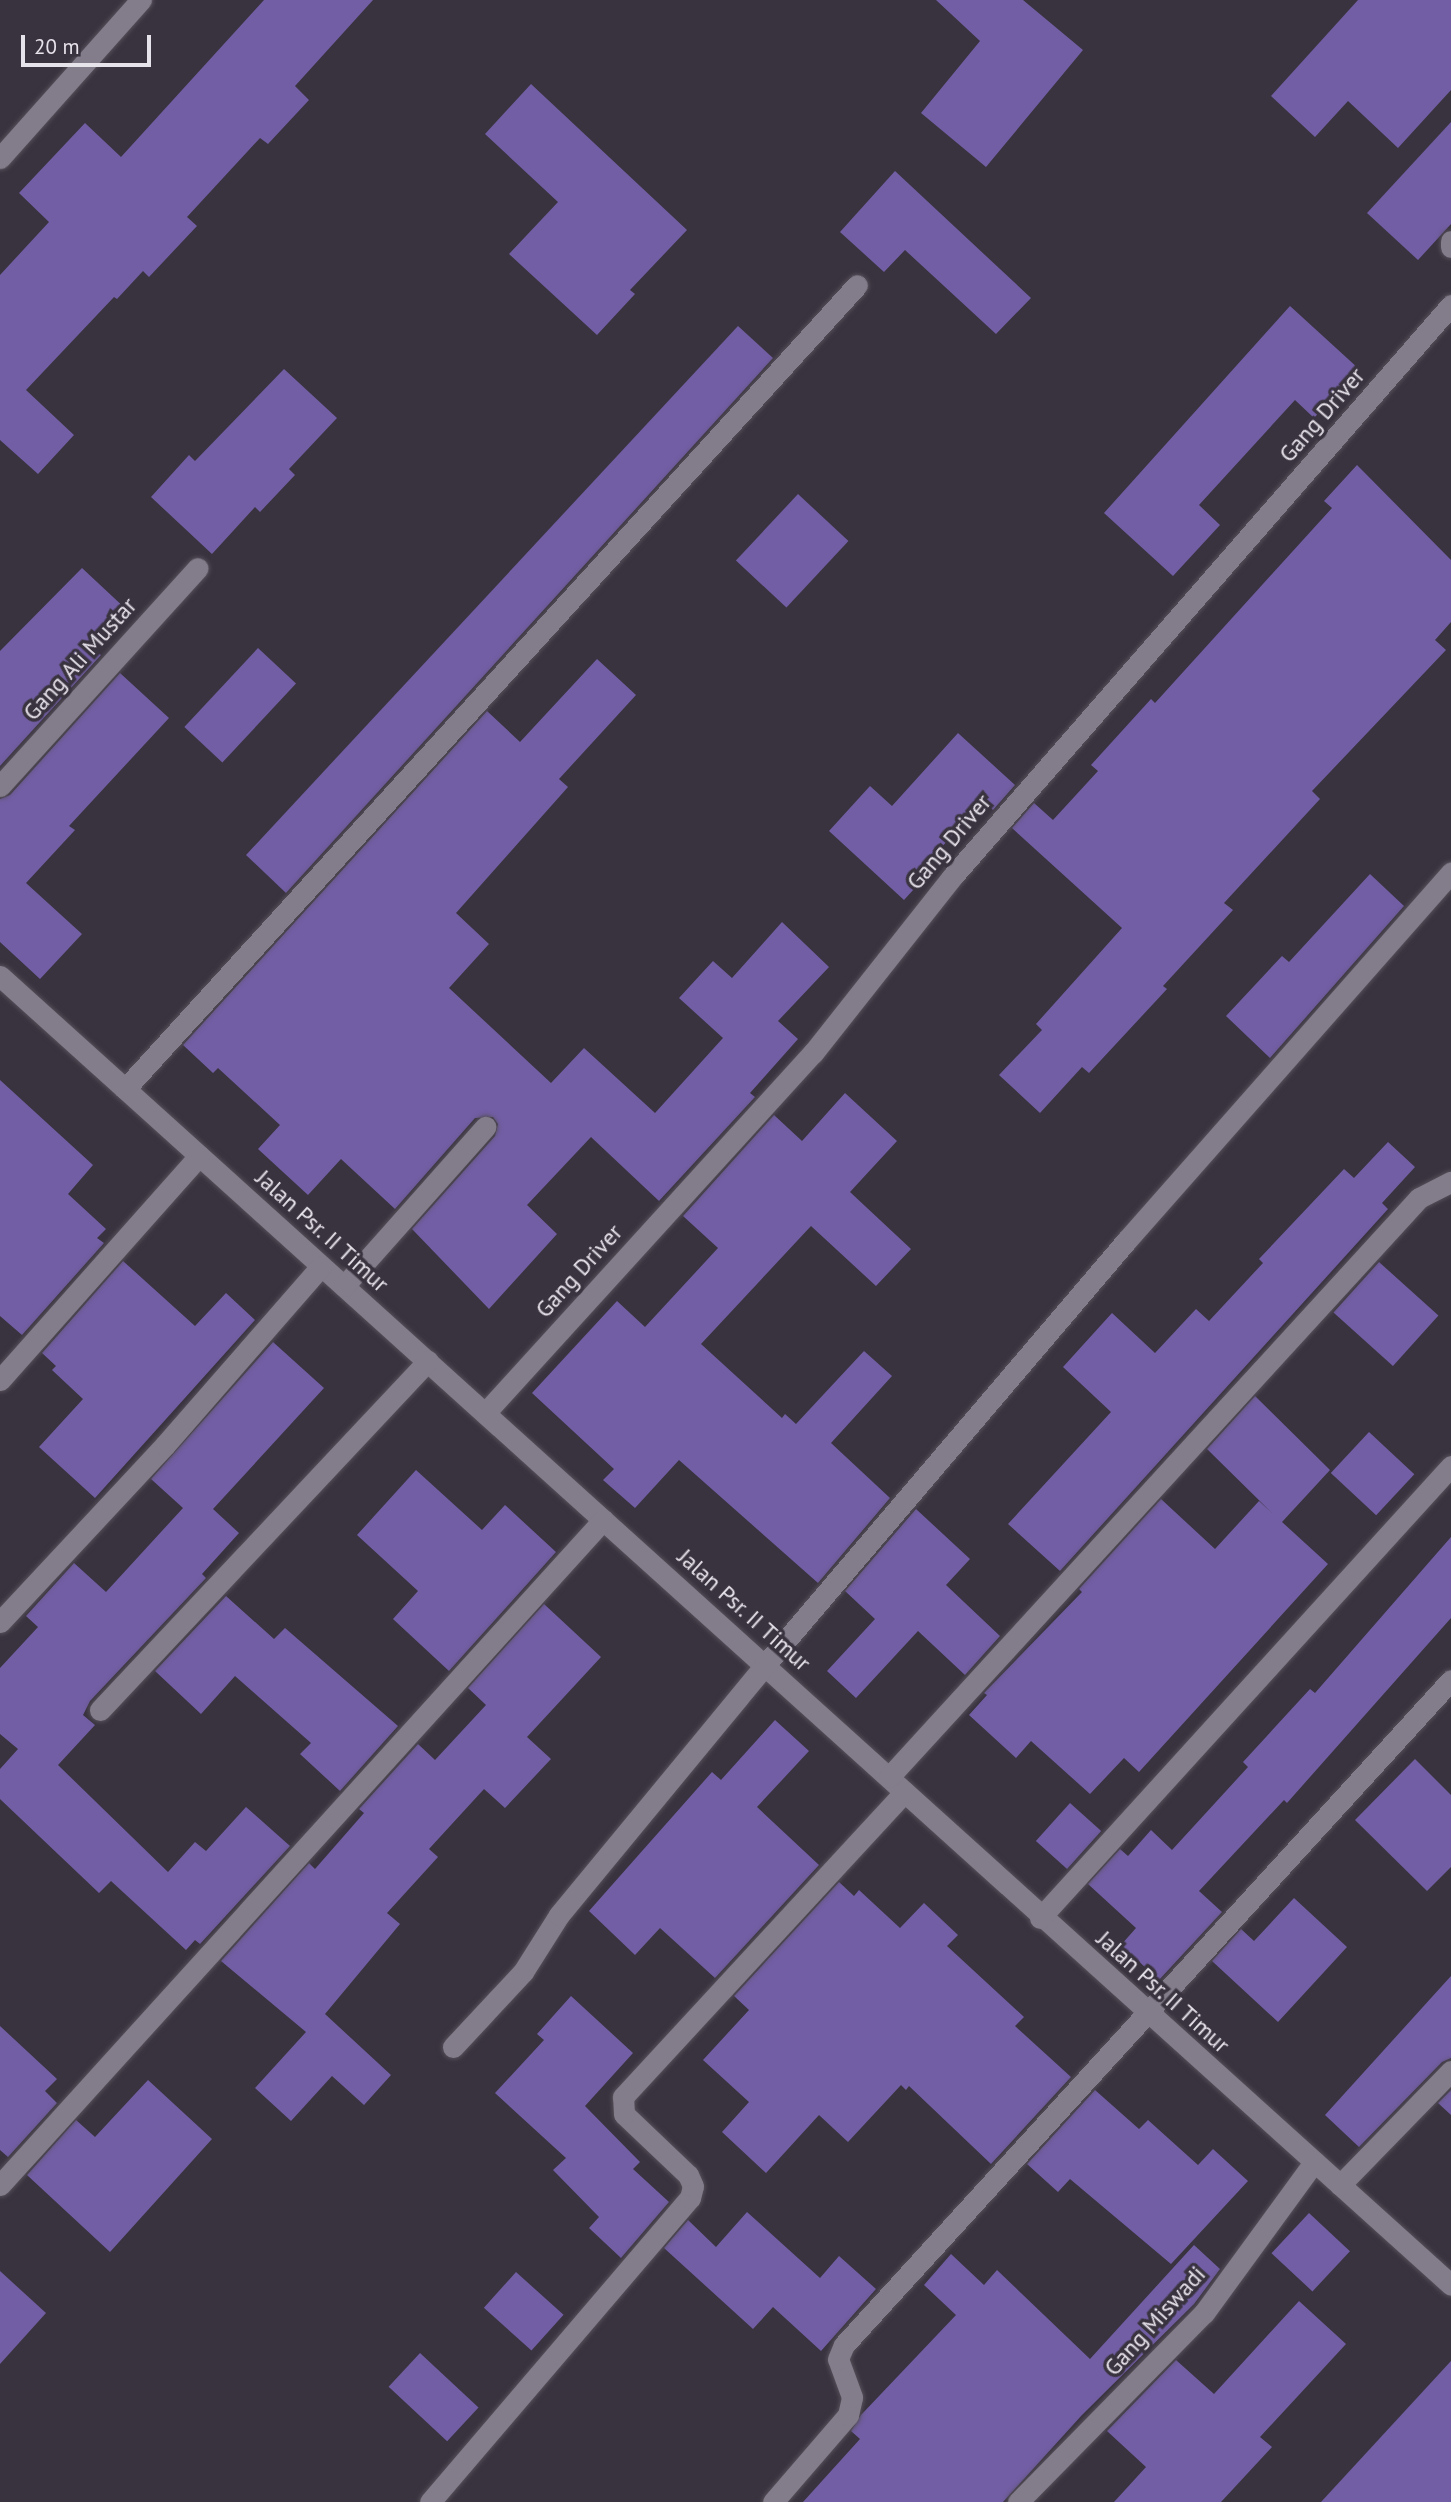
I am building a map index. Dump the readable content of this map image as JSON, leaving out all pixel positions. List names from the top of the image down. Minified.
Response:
{"streets":{"street":["Gang Driver","Gang Ali Mustar","Jalan Psr. II Timur","Gang Miswadi"]},"crossings":[["Gang Driver","Jalan Psr. II Timur"],["Jalan Psr. II Timur","Gang Miswadi"]],"scale_bar":"20 m"}
